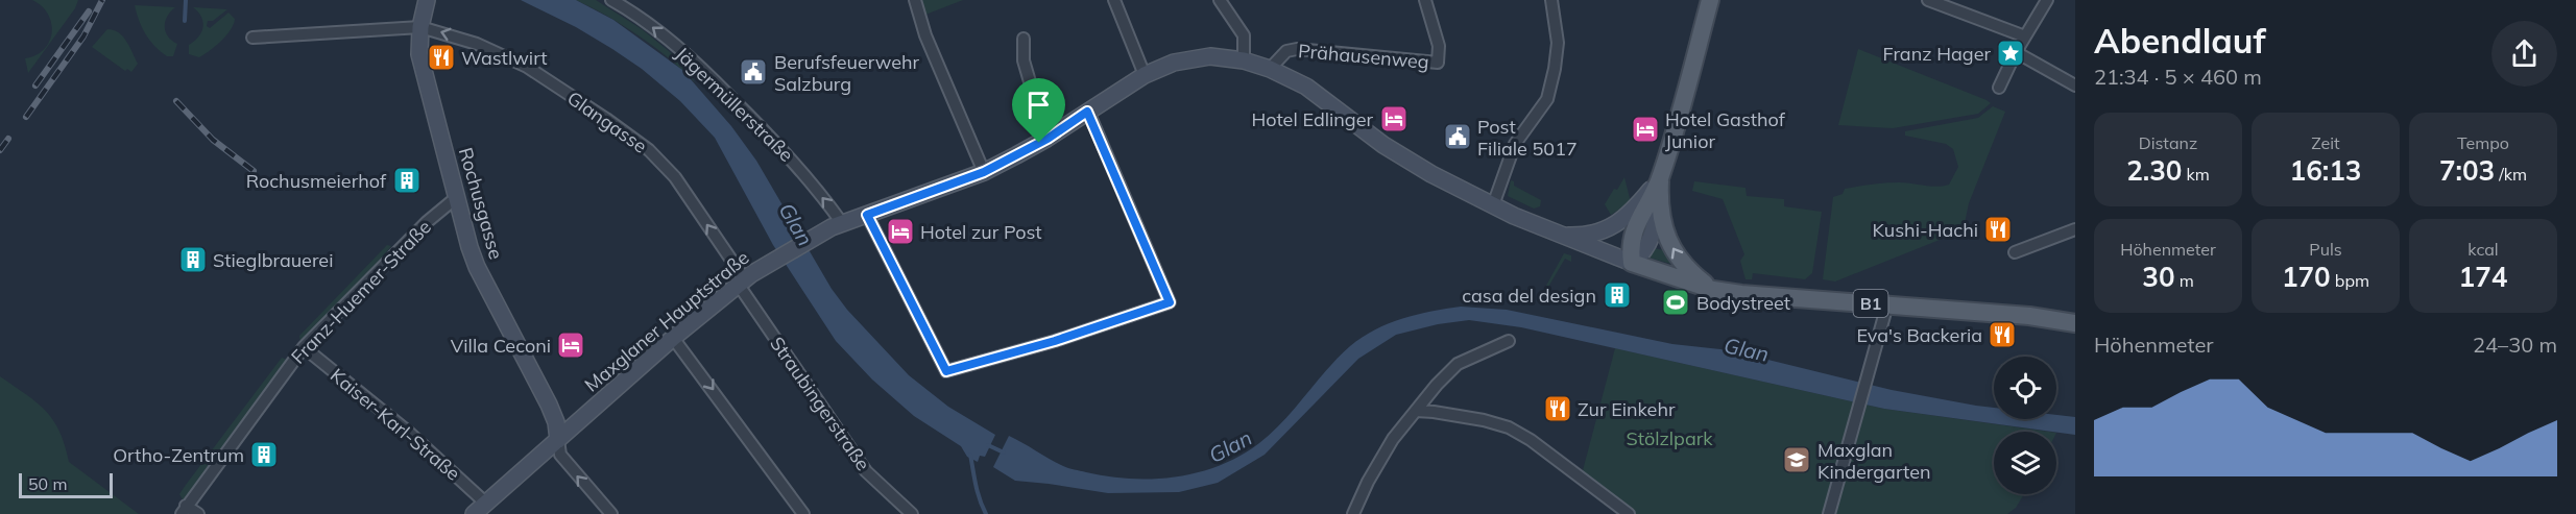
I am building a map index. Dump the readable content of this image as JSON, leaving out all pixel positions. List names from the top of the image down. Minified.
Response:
{"streets":{"main road":["B1"],"street":["Prähausenweg","Jägermüllerstraße","Glangasse","Rochusgasse","Franz-Huemer-Straße","Maxglaner Hauptstraße","Straubingerstraße","Kaiser-Karl-Straße"]},"crossings":[["Prähausenweg","Maxglaner Hauptstraße"],["Jägermüllerstraße","Maxglaner Hauptstraße"],["Glangasse","Rochusgasse"],["Glangasse","Maxglaner Hauptstraße"],["Glangasse","Straubingerstraße"],["Rochusgasse","Franz-Huemer-Straße"],["Rochusgasse","Maxglaner Hauptstraße"],["Franz-Huemer-Straße","Kaiser-Karl-Straße"],["B1","Maxglaner Hauptstraße"],["Maxglaner Hauptstraße","Straubingerstraße"],["Maxglaner Hauptstraße","Kaiser-Karl-Straße"]],"one_way":["Jägermüllerstraße","Glangasse"],"water":["Glan"],"parks":["Stölzlpark"],"places":{"place":["Franz Hager"],"restaurant":["Wastlwirt","Kushi-Hachi","Eva's Backeria","Zur Einkehr"],"public building":["Berufsfeuerwehr Salzburg","Post Filiale 5017"],"hotel":["Hotel Edlinger","Hotel Gasthof Junior","Hotel zur Post","Villa Ceconi"],"building":["Rochusmeierhof","Stieglbrauerei","casa del design","Ortho-Zentrum"],"sports":["Bodystreet"],"school or university":["Maxglan Kindergarten"]},"scale_bar":"50 m","page":{"heading":["Abendlauf","21:34 · 5 × 460 m"],"stats":[["Distanz","2.30 km"],["Zeit","16:13"],["Tempo","7:03 /km"],["Höhenmeter","30 m"],["Puls","170 bpm"],["kcal","174"]],"chart":["Höhenmeter","24–30 m"],"scale":"50 m"}}
